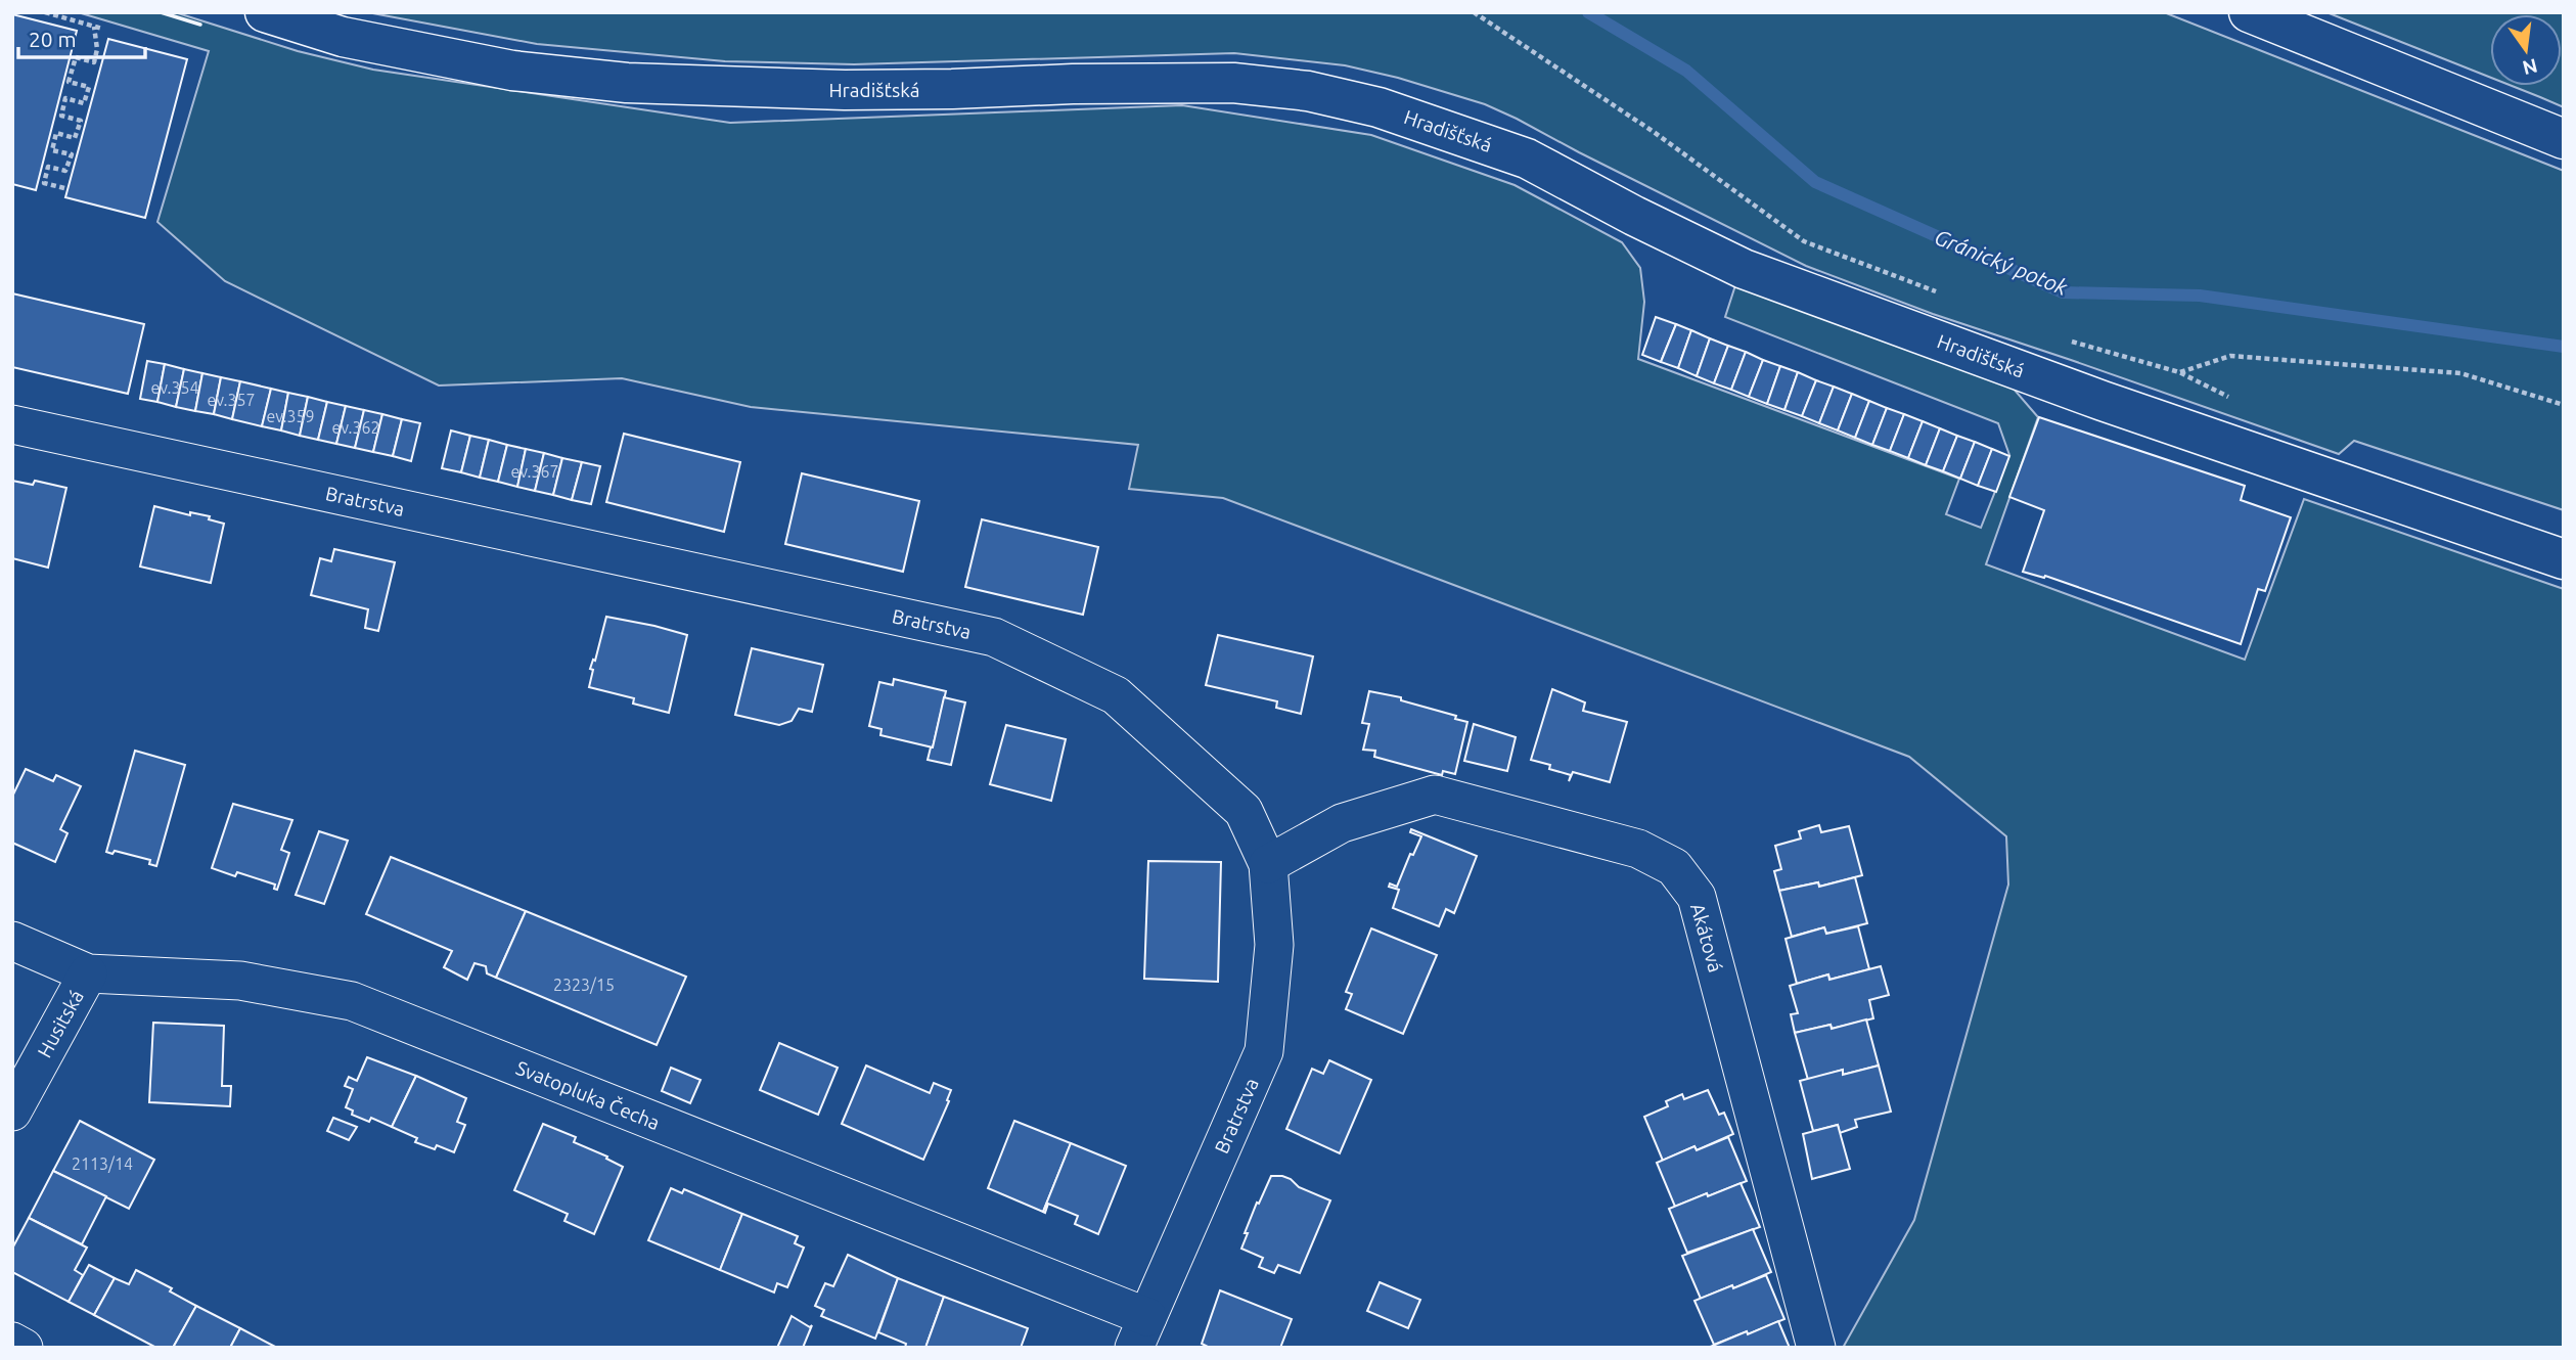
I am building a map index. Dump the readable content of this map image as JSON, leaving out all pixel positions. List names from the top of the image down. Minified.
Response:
{"streets":{"street":["Hradišťská","Bratrstva","Akátová","Husitská","Svatopluka Čecha"]},"crossings":[["Bratrstva","Akátová"],["Bratrstva","Svatopluka Čecha"],["Husitská","Svatopluka Čecha"]],"water":["Gránický potok"],"house_numbers":["ev.354","ev.357","ev.359","ev.362","ev.367","2323/15","2113/14"],"scale_bar":"20 m","north":"bottom"}
